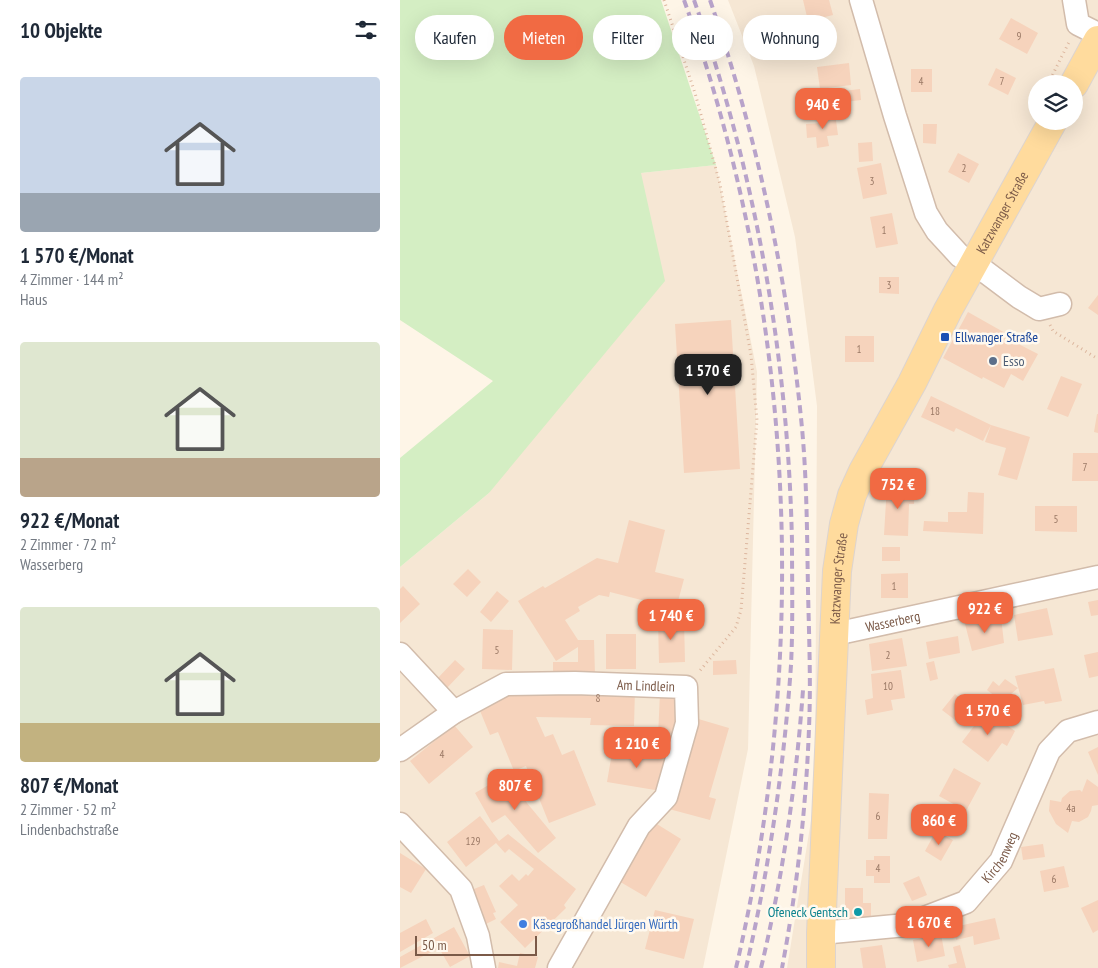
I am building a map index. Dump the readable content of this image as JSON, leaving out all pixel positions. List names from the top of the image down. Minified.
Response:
{"streets":{"main road":["Katzwanger Straße"],"street":["Wasserberg","Am Lindlein","Kirchenweg"]},"crossings":[["Katzwanger Straße","Wasserberg"],["Katzwanger Straße","Kirchenweg"]],"places":{"transit":["Ellwanger Straße"],"other":["Esso","Ofeneck Gentsch","Käsegroßhandel Jürgen Würth"]},"house_numbers":["9","4","7","2","3","1","3","1","18","7","5","1","5","2","10","8","4","4a","6","129","4","6"],"scale_bar":"50 m","page":{"heading":"10 Objekte","chip":["Kaufen","Mieten","Filter","Neu","Wohnung"],"list":[{"name":"1 570 €/Monat","note":"4 Zimmer · 144 m² · Haus"},{"name":"922 €/Monat","note":"2 Zimmer · 72 m² · Wasserberg"},{"name":"807 €/Monat","note":"2 Zimmer · 52 m² · Lindenbachstraße"}],"price":["940 €","1 570 €","752 €","922 €","1 740 €","1 570 €","1 210 €","807 €","860 €","1 670 €"],"scale":"50 m"}}
